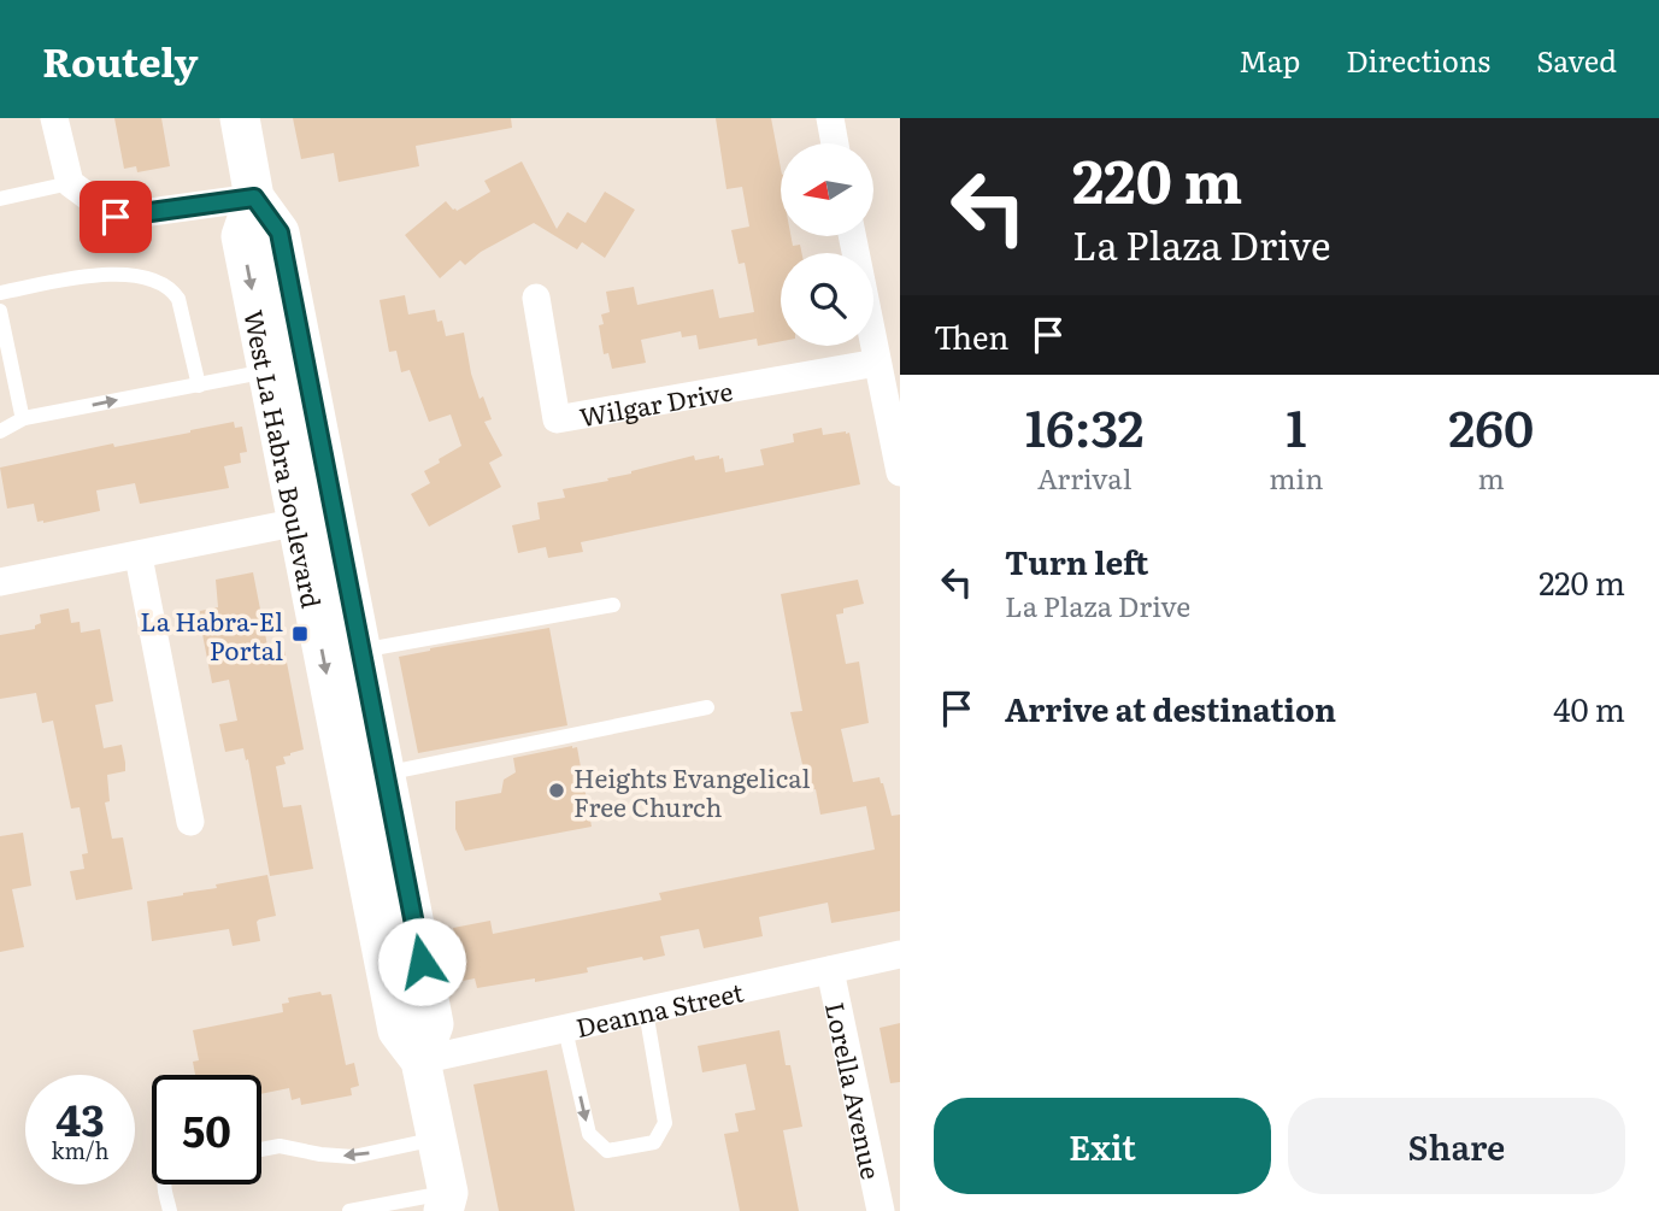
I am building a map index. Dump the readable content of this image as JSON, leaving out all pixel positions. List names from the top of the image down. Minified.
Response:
{"streets":{"main road":["West La Habra Boulevard"],"street":["Wilgar Drive","Deanna Street","Lorella Avenue"]},"crossings":[["West La Habra Boulevard","Deanna Street"],["Deanna Street","Lorella Avenue"]],"places":{"transit":["La Habra-El Portal"],"other":["Heights Evangelical Free Church"]},"north":"left","page":{"header":"Routely","nav":["Map","Directions","Saved"],"turn":["220 m","La Plaza Drive"],"then":"Then","eta":["16:32","Arrival","1","min","260","m"],"list":[{"name":"Turn left","note":"La Plaza Drive","value":"220 m"},{"name":"Arrive at destination","value":"40 m"}],"speed":"43 km/h","limit":"50","buttons":["Exit","Share"]}}
